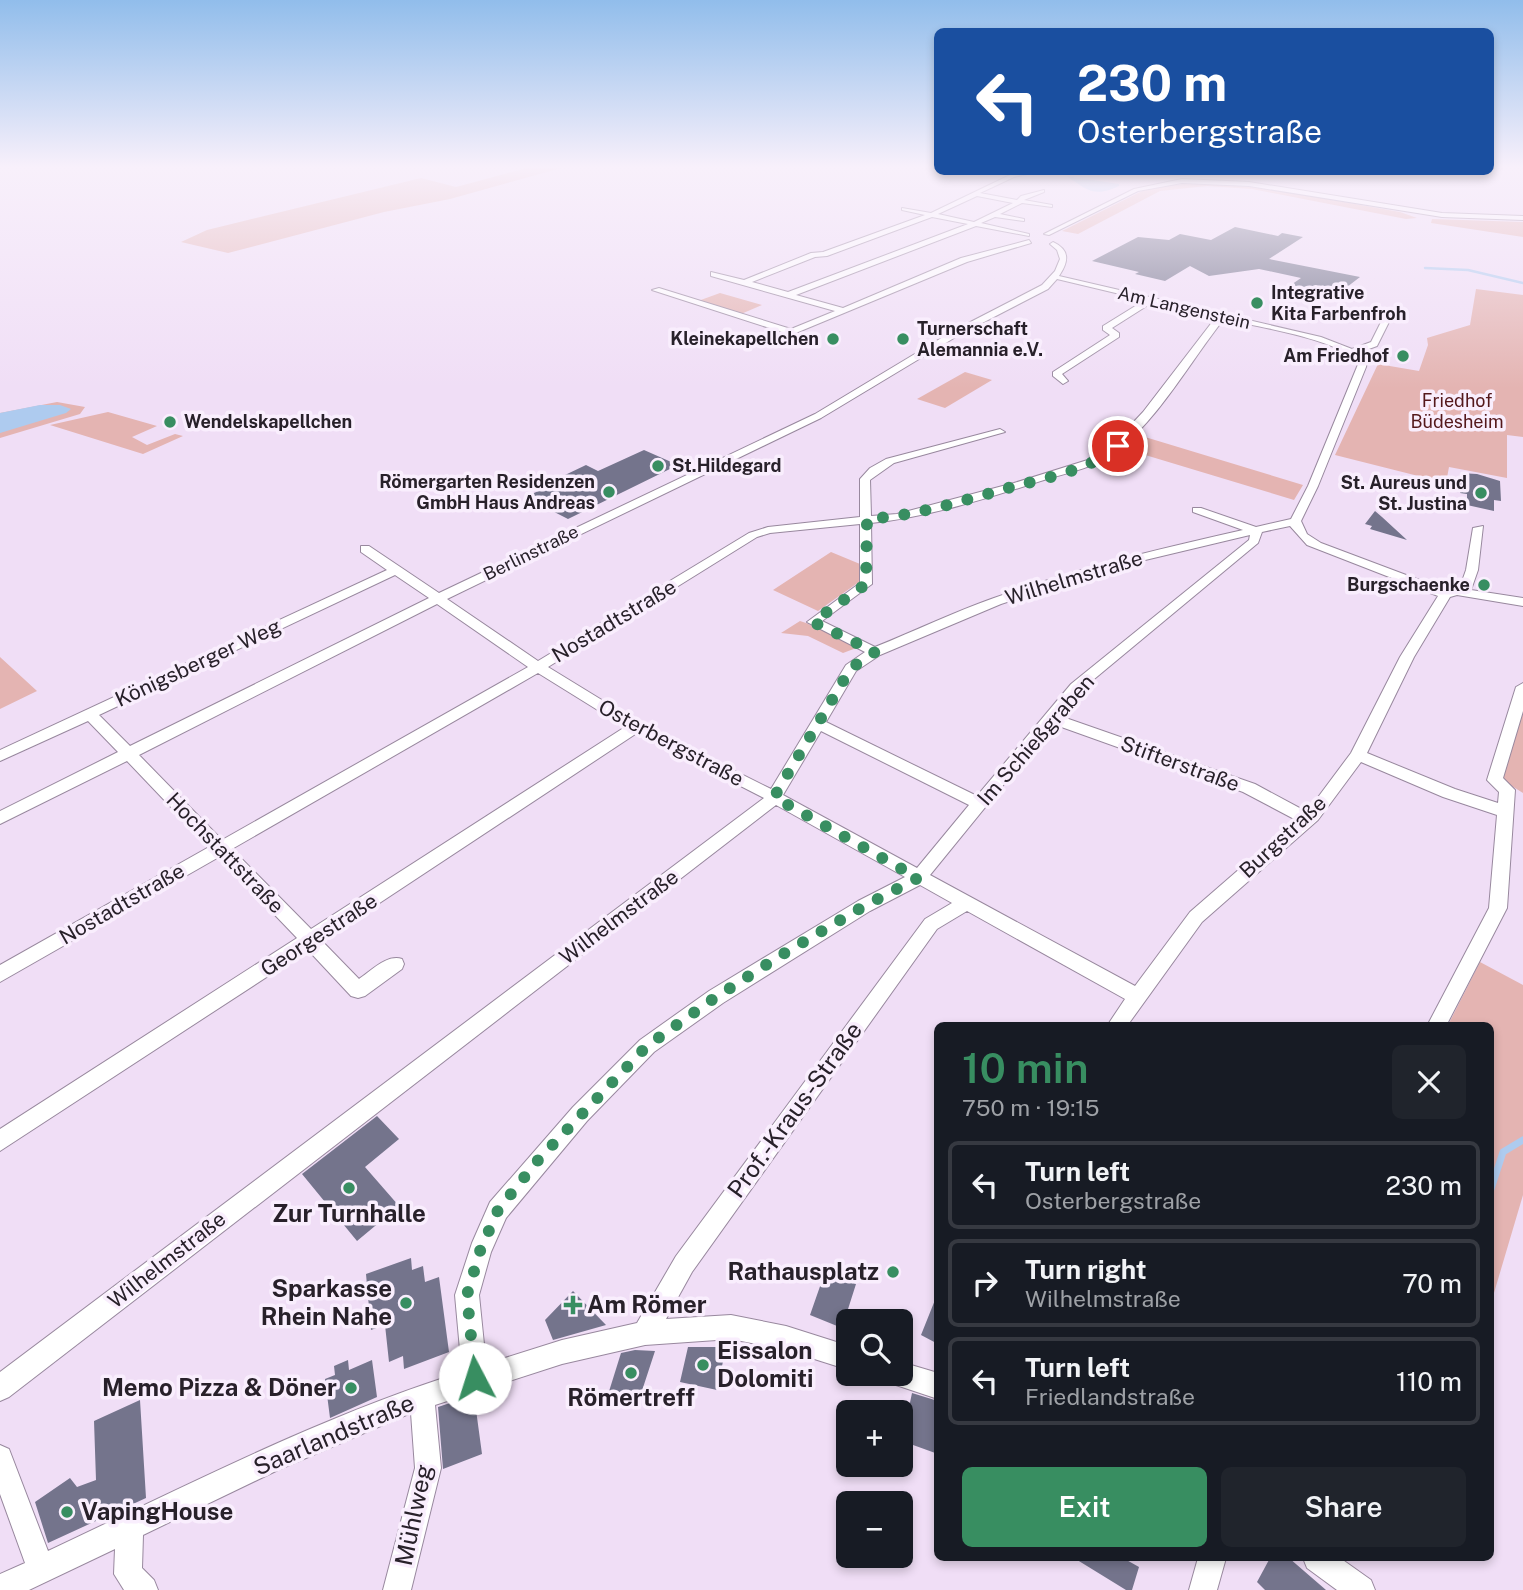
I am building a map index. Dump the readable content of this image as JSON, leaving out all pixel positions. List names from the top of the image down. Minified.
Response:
{"streets":{"street":["Am Langenstein","Berlinstraße","Wilhelmstraße","Nostadtstraße","Königsberger Weg","Im Schießgraben","Osterbergstraße","Stifterstraße","Burgstraße","Hochstattstraße","Georgestraße","Prof.-Kraus-Straße","Saarlandstraße","Mühlweg"]},"crossings":[["Am Langenstein","Berlinstraße"],["Am Langenstein","Nostadtstraße"],["Berlinstraße","Osterbergstraße"],["Berlinstraße","Hochstattstraße"],["Wilhelmstraße","Im Schießgraben"],["Wilhelmstraße","Osterbergstraße"],["Nostadtstraße","Osterbergstraße"],["Nostadtstraße","Hochstattstraße"],["Königsberger Weg","Osterbergstraße"],["Königsberger Weg","Hochstattstraße"],["Im Schießgraben","Osterbergstraße"],["Im Schießgraben","Stifterstraße"],["Osterbergstraße","Burgstraße"],["Osterbergstraße","Georgestraße"],["Osterbergstraße","Prof.-Kraus-Straße"],["Stifterstraße","Burgstraße"],["Hochstattstraße","Georgestraße"],["Prof.-Kraus-Straße","Saarlandstraße"],["Saarlandstraße","Mühlweg"]],"parks":["Friedhof Büdesheim"],"places":{"other":["Integrative Kita Farbenfroh","Kleinekapellchen","Turnerschaft Alemannia e.V.","Am Friedhof","Wendelskapellchen","St.Hildegard","Römergarten Residenzen GmbH Haus Andreas","St. Aureus und St. Justina","Burgschaenke","Zur Turnhalle","Rathausplatz","Sparkasse Rhein Nahe","Eissalon Dolomiti","Römertreff","Memo Pizza & Döner","VapingHouse"],"health":["Am Römer"]},"page":{"turn":["230 m","Osterbergstraße"],"heading":["10 min","750 m · 19:15"],"list":[{"name":"Turn left","note":"Osterbergstraße","value":"230 m"},{"name":"Turn right","note":"Wilhelmstraße","value":"70 m"},{"name":"Turn left","note":"Friedlandstraße","value":"110 m"}],"map_buttons":["+","−"],"buttons":["Exit","Share"]}}
